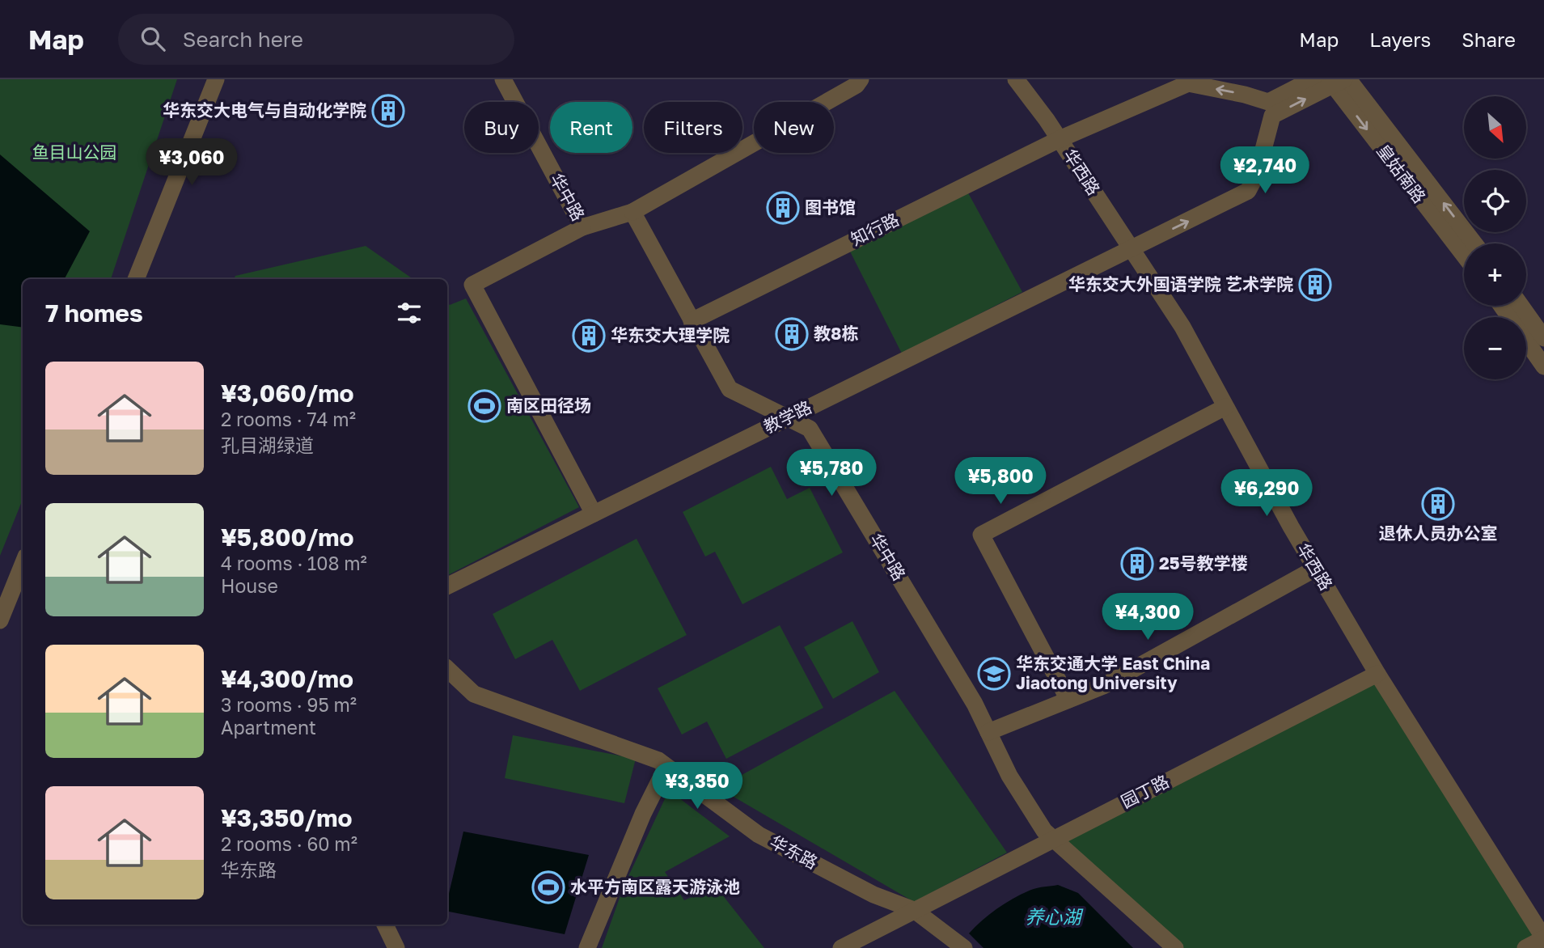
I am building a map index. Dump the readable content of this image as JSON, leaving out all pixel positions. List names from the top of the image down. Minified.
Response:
{"streets":{"street":["华西路","皇姑南路","华中路","知行路","教学路","园丁路","华东路"]},"crossings":[["华西路","知行路"],["华西路","教学路"],["华西路","园丁路"],["皇姑南路","教学路"],["华中路","知行路"],["华中路","教学路"],["华中路","园丁路"],["园丁路","华东路"]],"one_way":["知行路"],"water":["养心湖"],"parks":["鱼目山公园"],"places":{"building":["华东交大电气与自动化学院","图书馆","华东交大外国语学院 艺术学院","教8栋","华东交大理学院","退休人员办公室","25号教学楼"],"sports":["南区田径场","水平方南区露天游泳池"],"school or university":["华东交通大学 East China Jiaotong University"]},"north":"bottom right","page":{"header":"Map","search":"Search here","nav":["Map","Layers","Share"],"map_buttons":["+","−"],"chip":["Buy","Rent","Filters","New"],"price":["¥3,060","¥2,740","¥5,780","¥5,800","¥6,290","¥4,300","¥3,350"],"heading":"7 homes","list":[{"name":"¥3,060/mo","note":"2 rooms · 74 m² · 孔目湖绿道"},{"name":"¥5,800/mo","note":"4 rooms · 108 m² · House"},{"name":"¥4,300/mo","note":"3 rooms · 95 m² · Apartment"},{"name":"¥3,350/mo","note":"2 rooms · 60 m² · 华东路"}]}}
